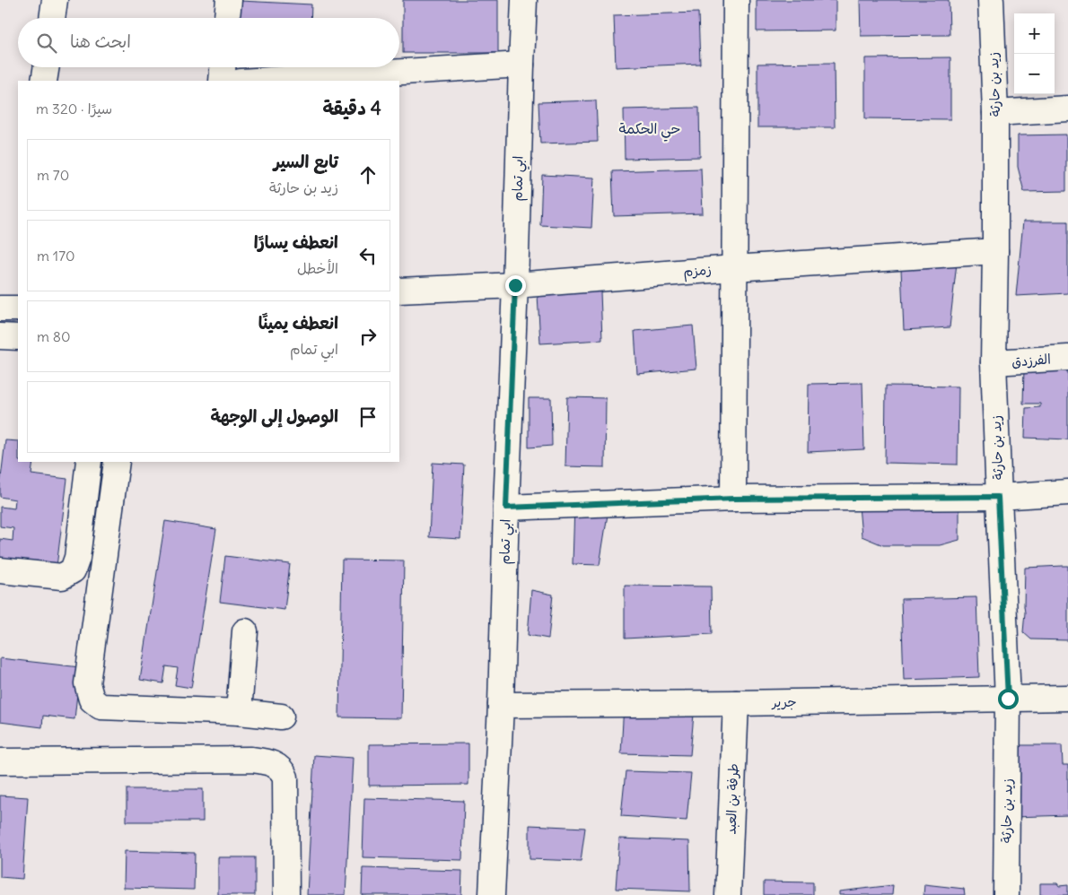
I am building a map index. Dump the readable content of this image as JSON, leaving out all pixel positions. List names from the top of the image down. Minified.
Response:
{"streets":{"street":["زيد بن حارثة","ابي تمام","زمزم","الفرزدق","جرير","طرفة بن العبد"]},"crossings":[["زيد بن حارثة","زمزم"],["زيد بن حارثة","الفرزدق"],["زيد بن حارثة","جرير"],["ابي تمام","زمزم"],["ابي تمام","جرير"],["جرير","طرفة بن العبد"]],"districts":["حي الحكمة"],"page":{"map_buttons":["+","−"],"search":"ابحث هنا","heading":["4 دقيقة","سيرًا · 320 m"],"list":[["تابع السير","زيد بن حارثة","70 m"],["انعطف يسارًا","الأخطل","170 m"],["انعطف يمينًا","ابي تمام","80 m"],"الوصول إلى الوجهة"]}}
